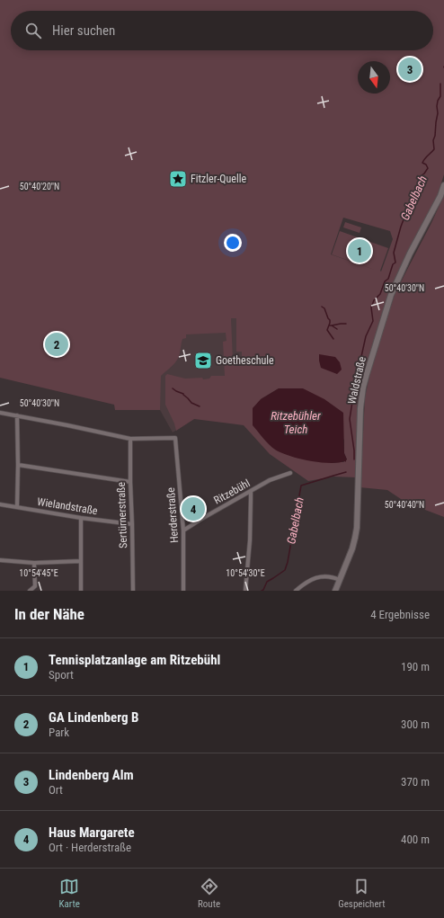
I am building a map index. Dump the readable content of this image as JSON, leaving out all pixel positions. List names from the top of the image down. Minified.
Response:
{"streets":{"street":["Waldstraße","Ritzebühl","Wielandstraße","Sertürnerstraße","Herderstraße"]},"crossings":[["Ritzebühl","Herderstraße"],["Wielandstraße","Sertürnerstraße"],["Sertürnerstraße","Herderstraße"]],"water":["Gabelbach","Ritzebühler Teich"],"places":{"place":["Fitzler-Quelle"],"school or university":["Goetheschule"]},"north":"bottom","page":{"search":"Hier suchen","pins":["3","1","2","4"],"heading":["In der Nähe","4 Ergebnisse"],"list":[{"mark":"1","name":"Tennisplatzanlage am Ritzebühl","note":"Sport","value":"190 m"},{"mark":"2","name":"GA Lindenberg B","note":"Park","value":"300 m"},{"mark":"3","name":"Lindenberg Alm","note":"Ort","value":"370 m"},{"mark":"4","name":"Haus Margarete","note":"Ort · Herderstraße","value":"400 m"}],"nav":["Karte","Route","Gespeichert"]},"coordinates":["50°40'20\"N","50°40'30\"N","50°40'40\"N","10°54'45\"E","10°54'30\"E"]}
